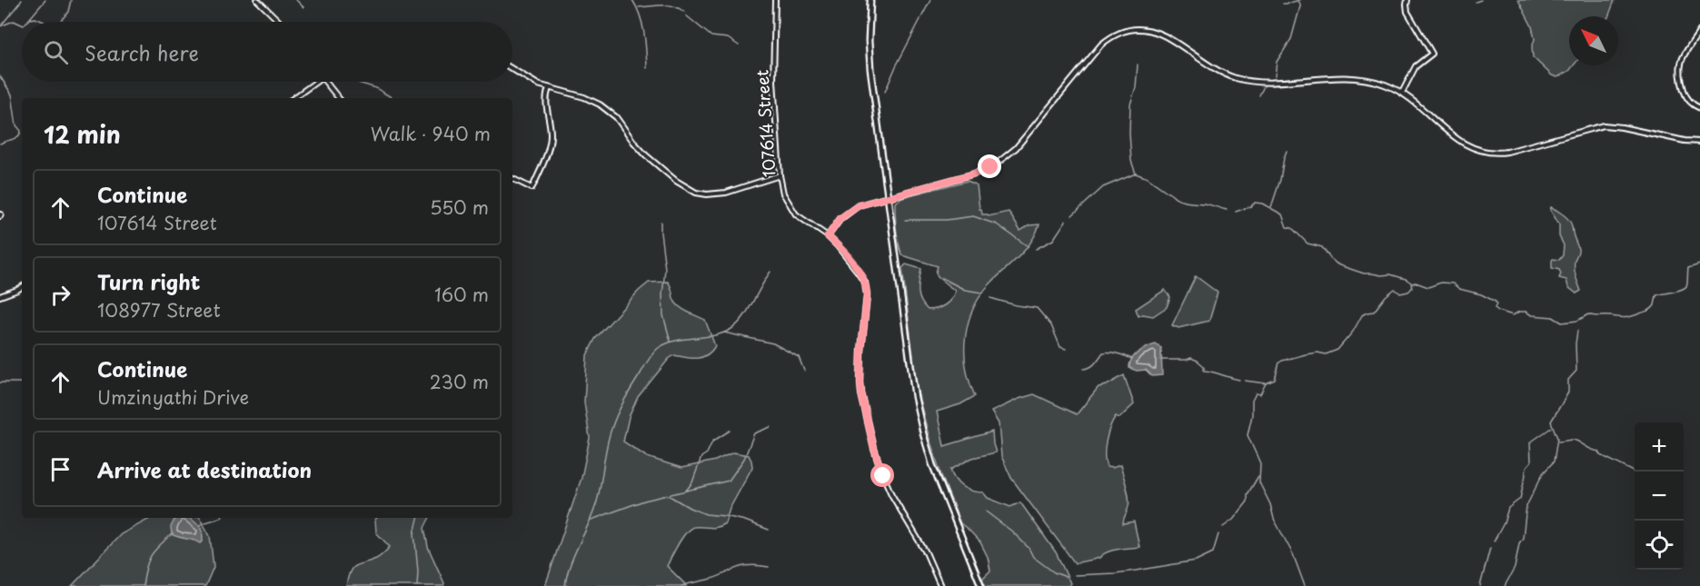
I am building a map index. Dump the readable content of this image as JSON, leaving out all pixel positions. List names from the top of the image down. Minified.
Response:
{"streets":{"street":["107614 Street"]},"north":"top left","page":{"search":"Search here","heading":["12 min","Walk · 940 m"],"list":[["Continue","107614 Street","550 m"],["Turn right","108977 Street","160 m"],["Continue","Umzinyathi Drive","230 m"],"Arrive at destination"],"map_buttons":["+","−"]}}
